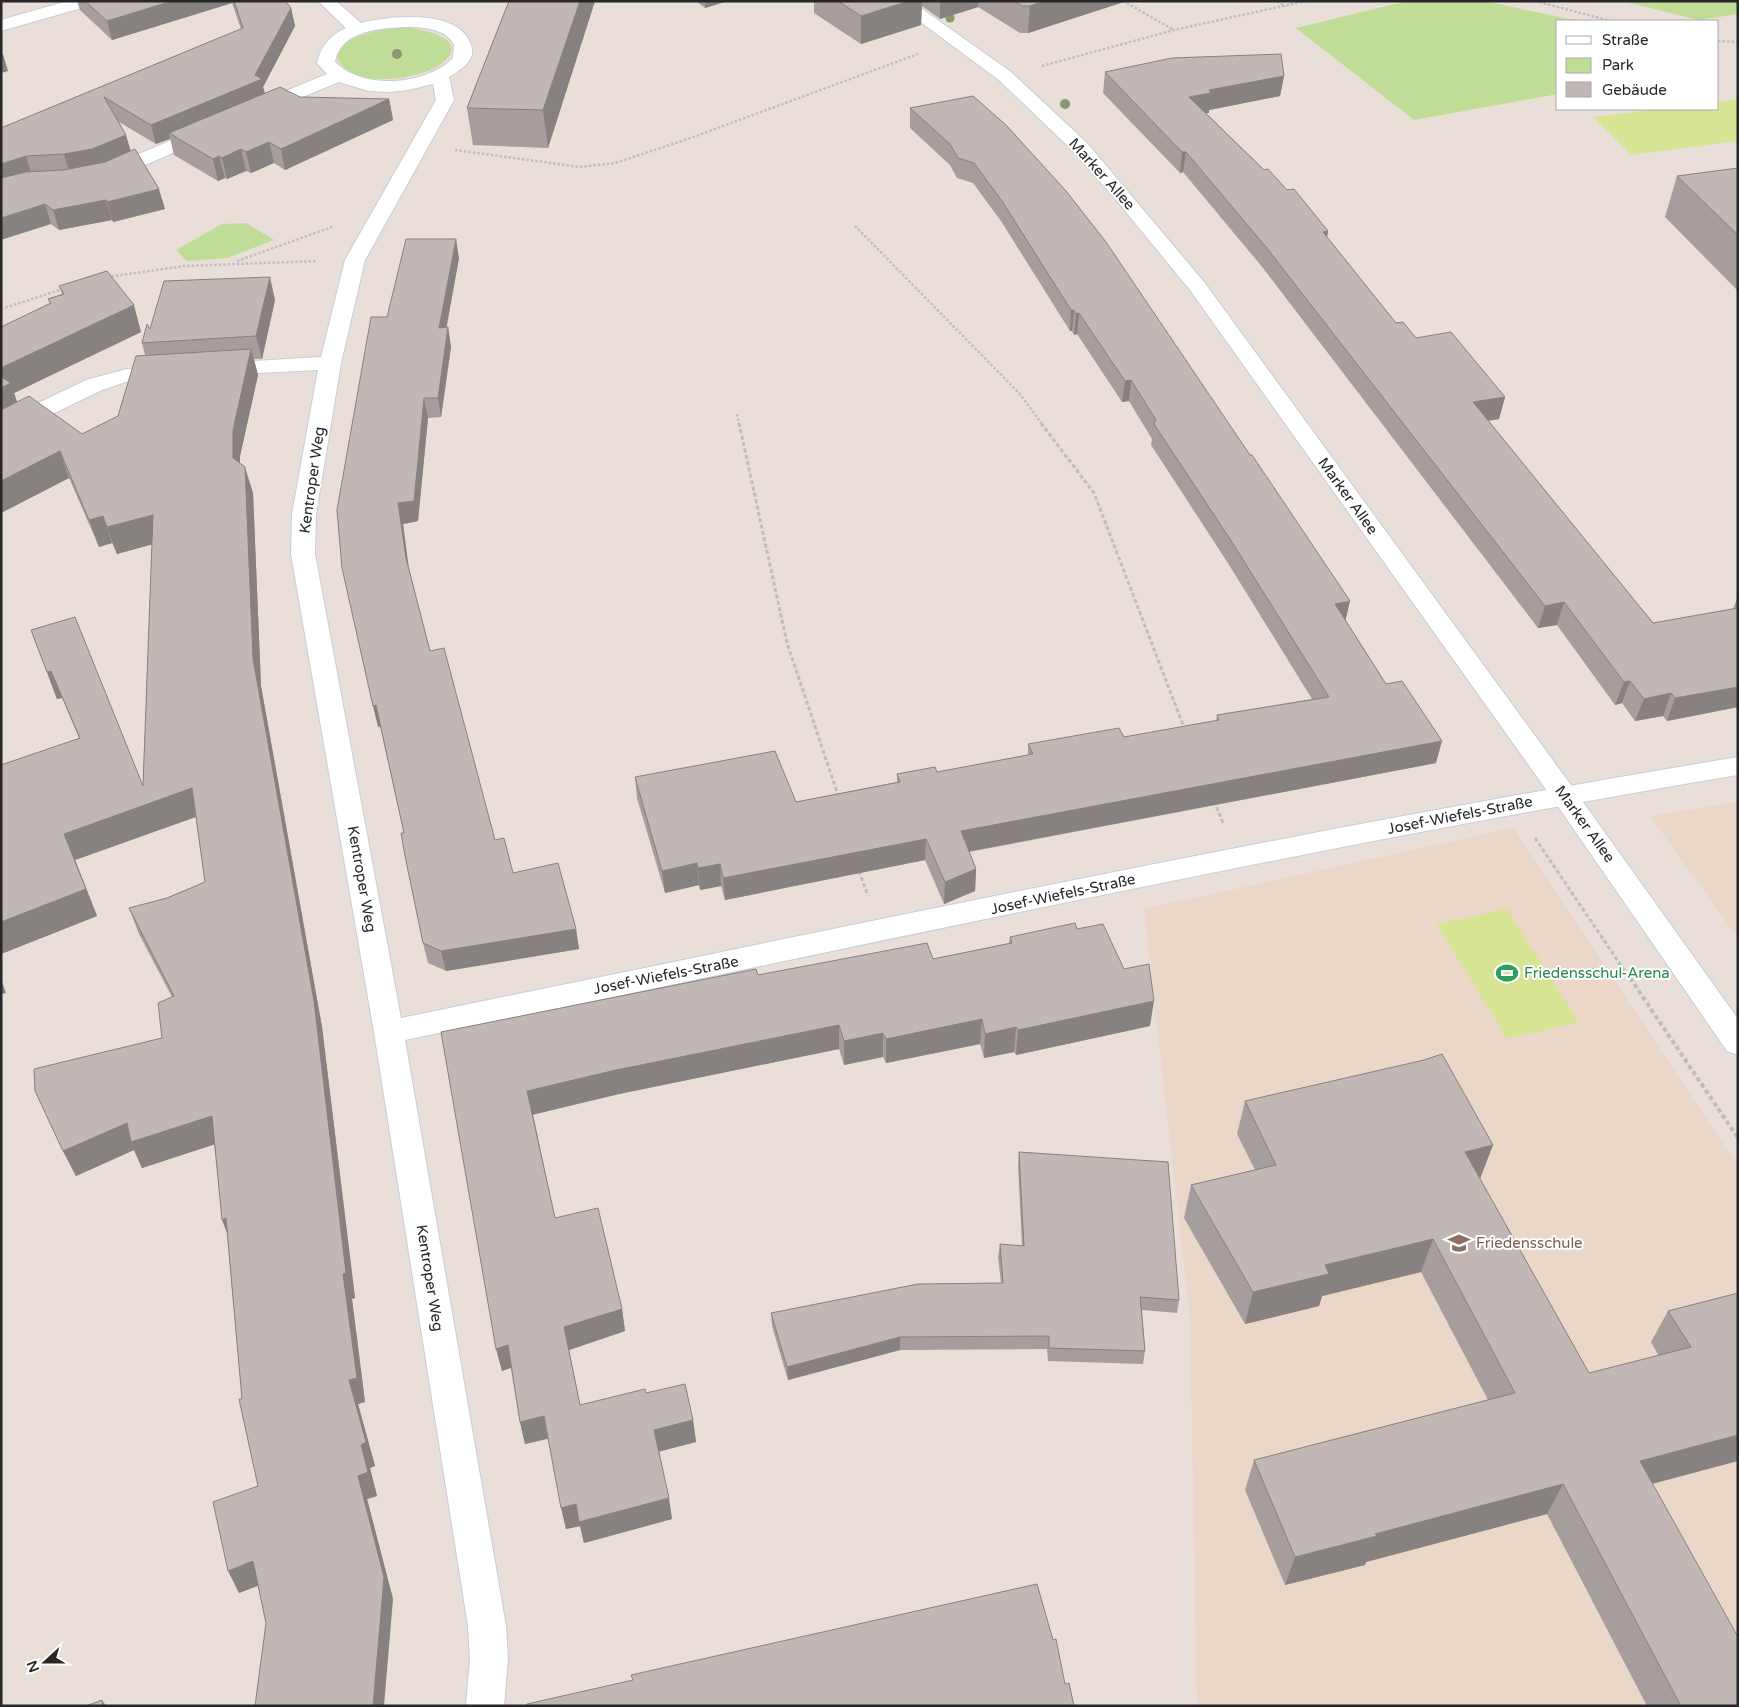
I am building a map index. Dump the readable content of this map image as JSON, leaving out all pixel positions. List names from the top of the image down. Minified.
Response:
{"streets":{"street":["Marker Allee","Kentroper Weg","Josef-Wiefels-Straße"]},"crossings":[["Marker Allee","Josef-Wiefels-Straße"],["Kentroper Weg","Josef-Wiefels-Straße"]],"places":{"sports":["Friedensschul-Arena"],"school or university":["Friedensschule"]},"legend":["Straße","Park","Gebäude"],"north":"left"}
